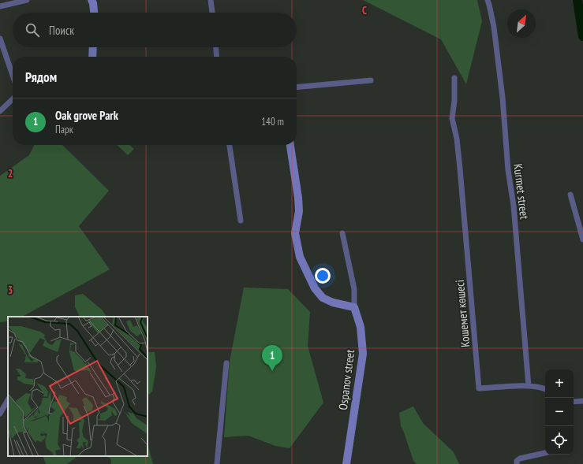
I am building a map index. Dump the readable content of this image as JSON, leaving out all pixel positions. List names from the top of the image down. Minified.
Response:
{"streets":{"street":["Kurmet street","Кошемет көшесі","Ospanov street"]},"crossings":[["Kurmet street","Кошемет көшесі"]],"north":"top right","page":{"search":"Поиск","heading":"Рядом","list":[{"mark":"1","name":"Oak grove Park","note":"Парк","value":"140 m"}],"pins":"1","map_buttons":["+","−"]},"grid":{"columns":["C"],"rows":["2","3"]}}
